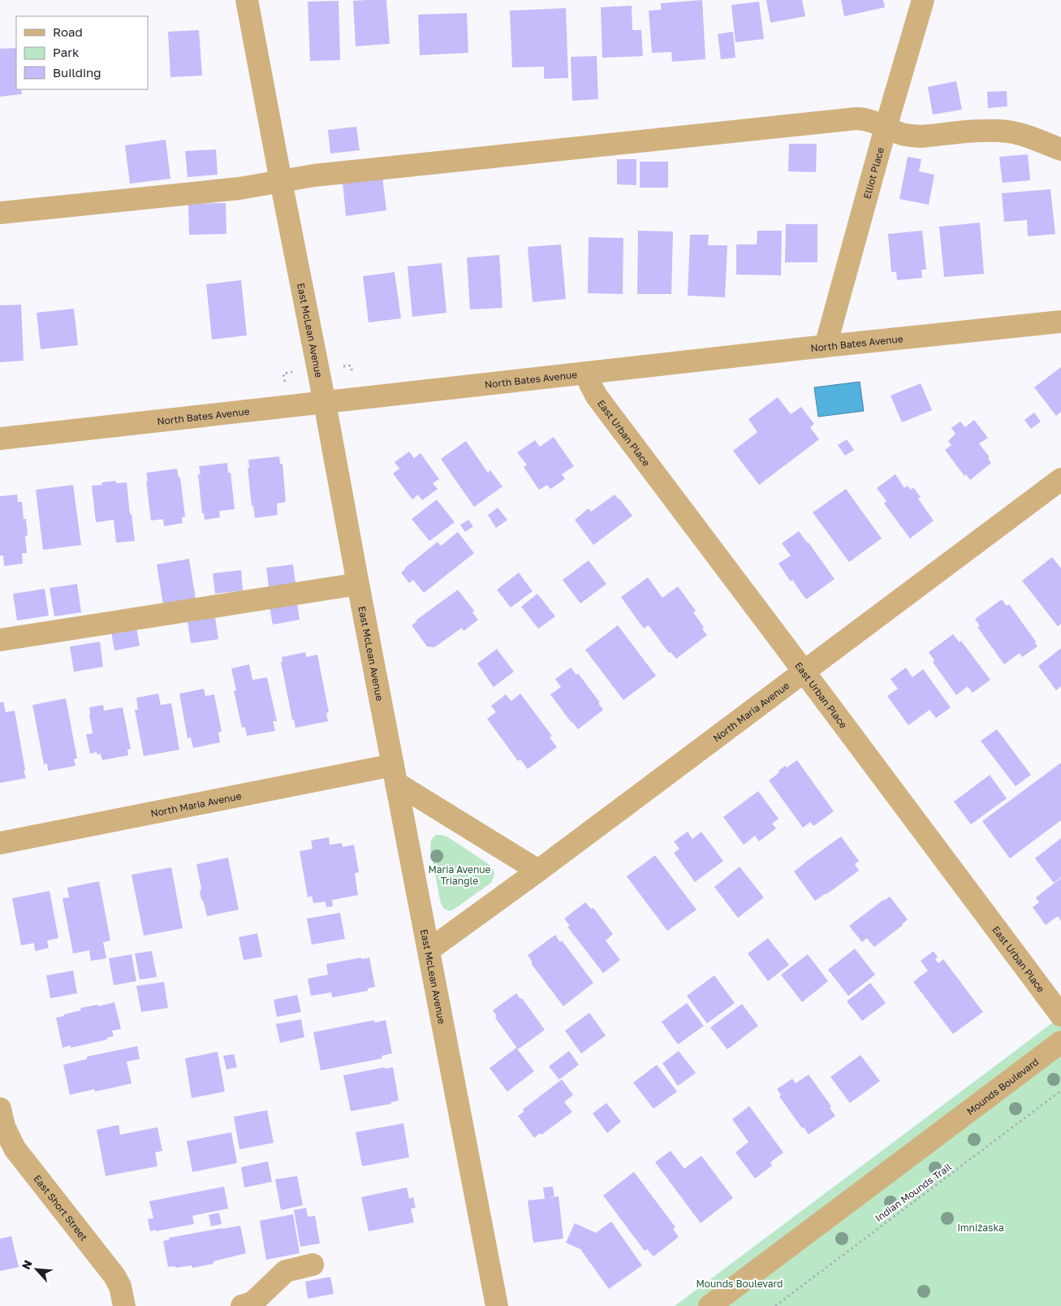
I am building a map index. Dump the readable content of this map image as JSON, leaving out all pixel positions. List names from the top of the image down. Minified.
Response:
{"streets":{"street":["Elliot Place","East McLean Avenue","North Bates Avenue","East Urban Place","North Maria Avenue","Mounds Boulevard","East Short Street"],"path":["Indian Mounds Trail"]},"crossings":[["Elliot Place","North Bates Avenue"],["East McLean Avenue","North Bates Avenue"],["East McLean Avenue","North Maria Avenue"],["North Bates Avenue","East Urban Place"],["East Urban Place","North Maria Avenue"]],"parks":["Maria Avenue Triangle","Imniżaska","Mounds Boulevard"],"legend":["Road","Park","Building"],"north":"top left"}
